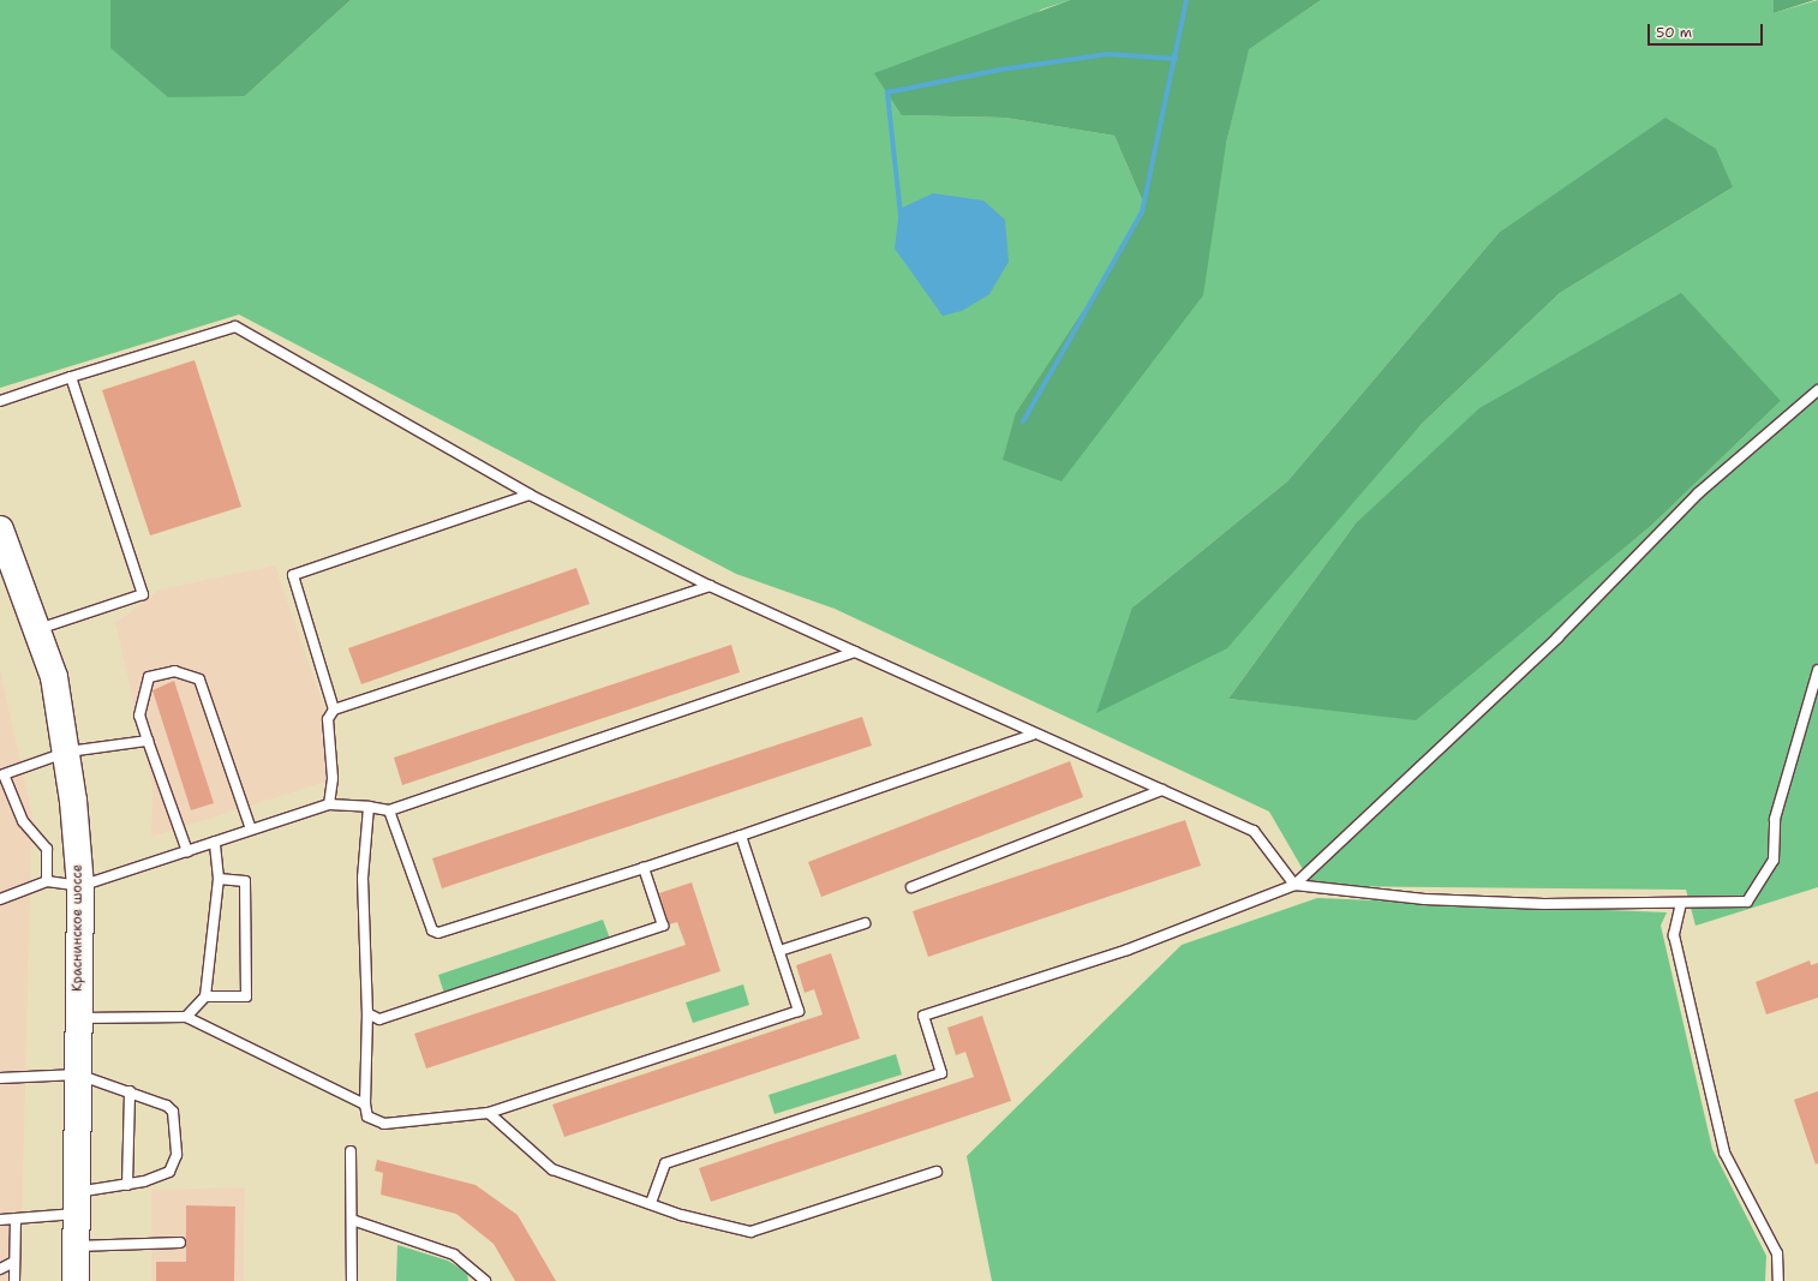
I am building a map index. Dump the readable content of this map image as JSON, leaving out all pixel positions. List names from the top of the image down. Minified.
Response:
{"streets":{"main road":["Краснинское шоссе"]},"scale_bar":"50 m"}
